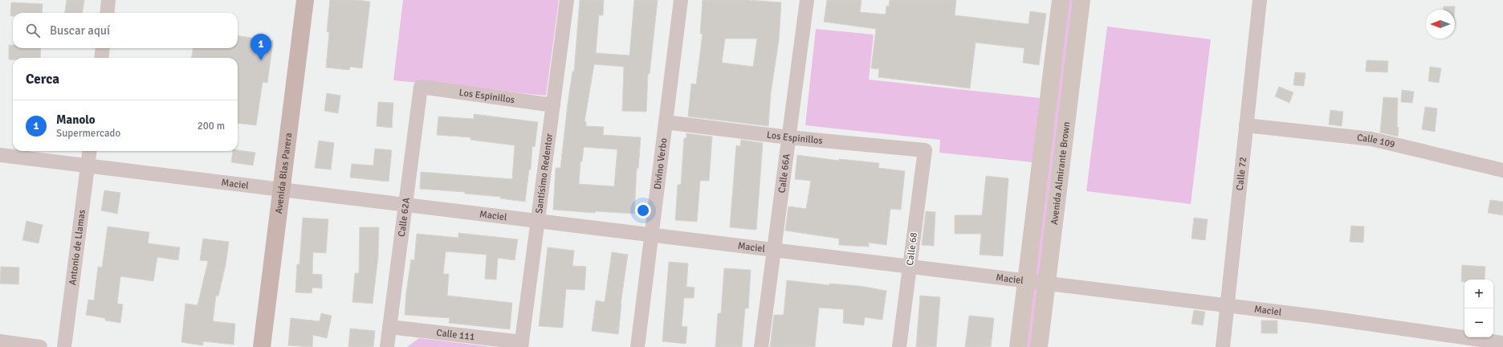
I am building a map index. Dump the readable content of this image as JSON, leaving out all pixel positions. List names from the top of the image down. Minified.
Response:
{"streets":{"main road":["Avenida Blas Parera","Avenida Almirante Brown"],"street":["Los Espinillos","Calle 109","Divino Verbo","Santísimo Redentor","Calle 66A","Calle 72","Maciel","Calle 62A","Antonio de Llamas","Calle 68","Calle 111"]},"crossings":[["Los Espinillos","Divino Verbo"],["Los Espinillos","Santísimo Redentor"],["Los Espinillos","Calle 66A"],["Los Espinillos","Calle 62A"],["Los Espinillos","Calle 68"],["Calle 109","Calle 72"],["Divino Verbo","Maciel"],["Avenida Blas Parera","Maciel"],["Santísimo Redentor","Maciel"],["Santísimo Redentor","Calle 111"],["Calle 66A","Maciel"],["Avenida Almirante Brown","Maciel"],["Calle 72","Maciel"],["Maciel","Calle 62A"],["Maciel","Antonio de Llamas"],["Maciel","Calle 68"],["Calle 62A","Calle 111"]],"north":"left","page":{"search":"Buscar aquí","pins":"1","heading":"Cerca","list":[{"mark":"1","name":"Manolo","note":"Supermercado","value":"200 m"}],"map_buttons":["+","−"]}}
